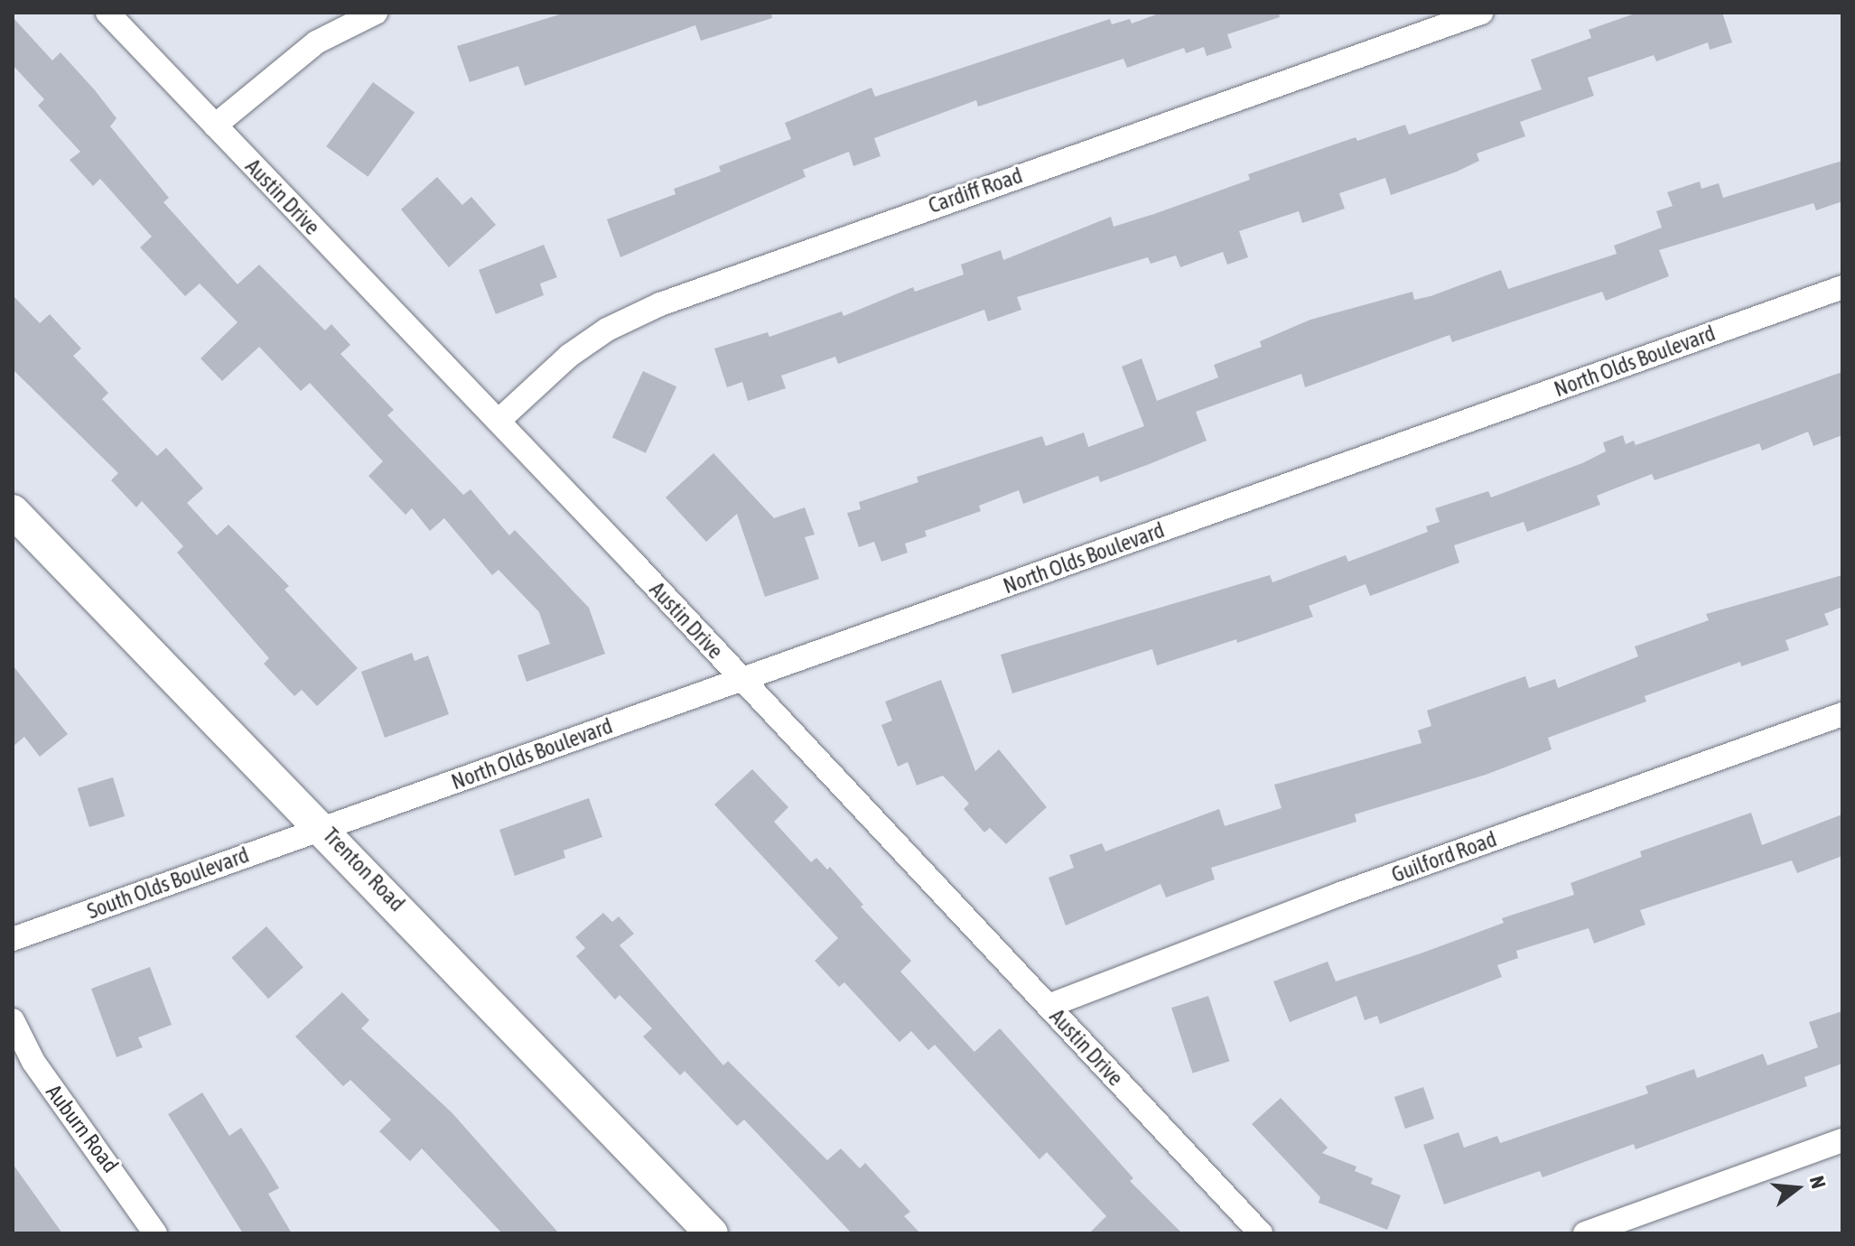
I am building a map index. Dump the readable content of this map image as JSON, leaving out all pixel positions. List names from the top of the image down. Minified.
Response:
{"streets":{"main road":["Trenton Road"],"street":["Cardiff Road","Austin Drive","North Olds Boulevard","Guilford Road","South Olds Boulevard","Auburn Road"]},"crossings":[["Cardiff Road","Austin Drive"],["Austin Drive","North Olds Boulevard"],["Austin Drive","Guilford Road"],["North Olds Boulevard","Trenton Road"],["North Olds Boulevard","South Olds Boulevard"],["Trenton Road","South Olds Boulevard"]],"north":"right"}
